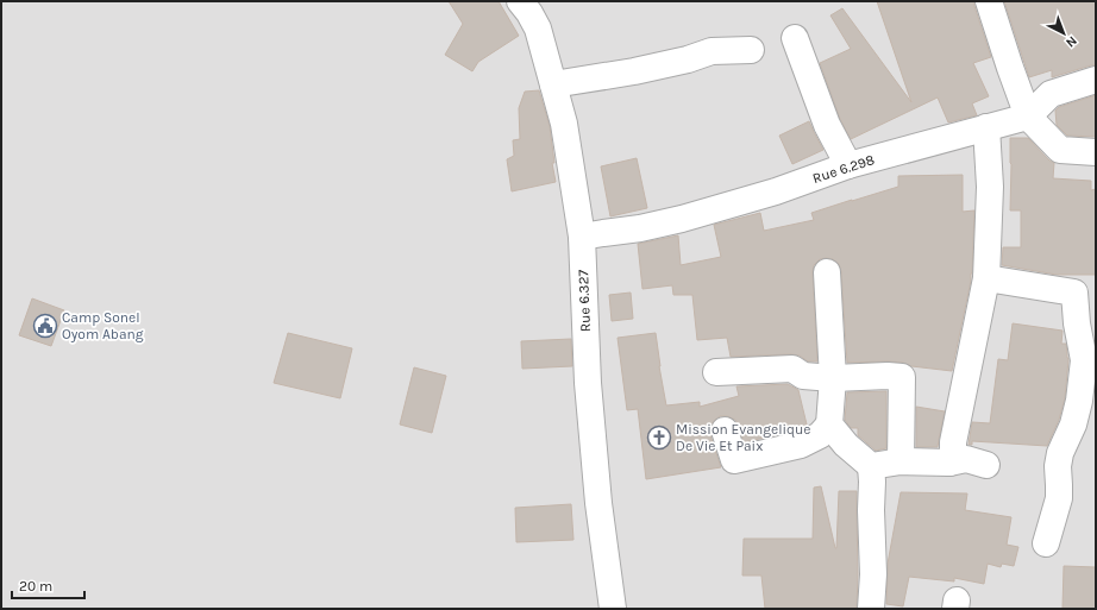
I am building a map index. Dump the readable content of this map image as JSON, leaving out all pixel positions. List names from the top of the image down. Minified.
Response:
{"streets":{"street":["Rue 6.298","Rue 6.327"]},"crossings":[["Rue 6.298","Rue 6.327"]],"places":{"public building":["Camp Sonel Oyom Abang"],"church":["Mission Evangelique De Vie Et Paix"]},"scale_bar":"20 m","north":"bottom right"}
